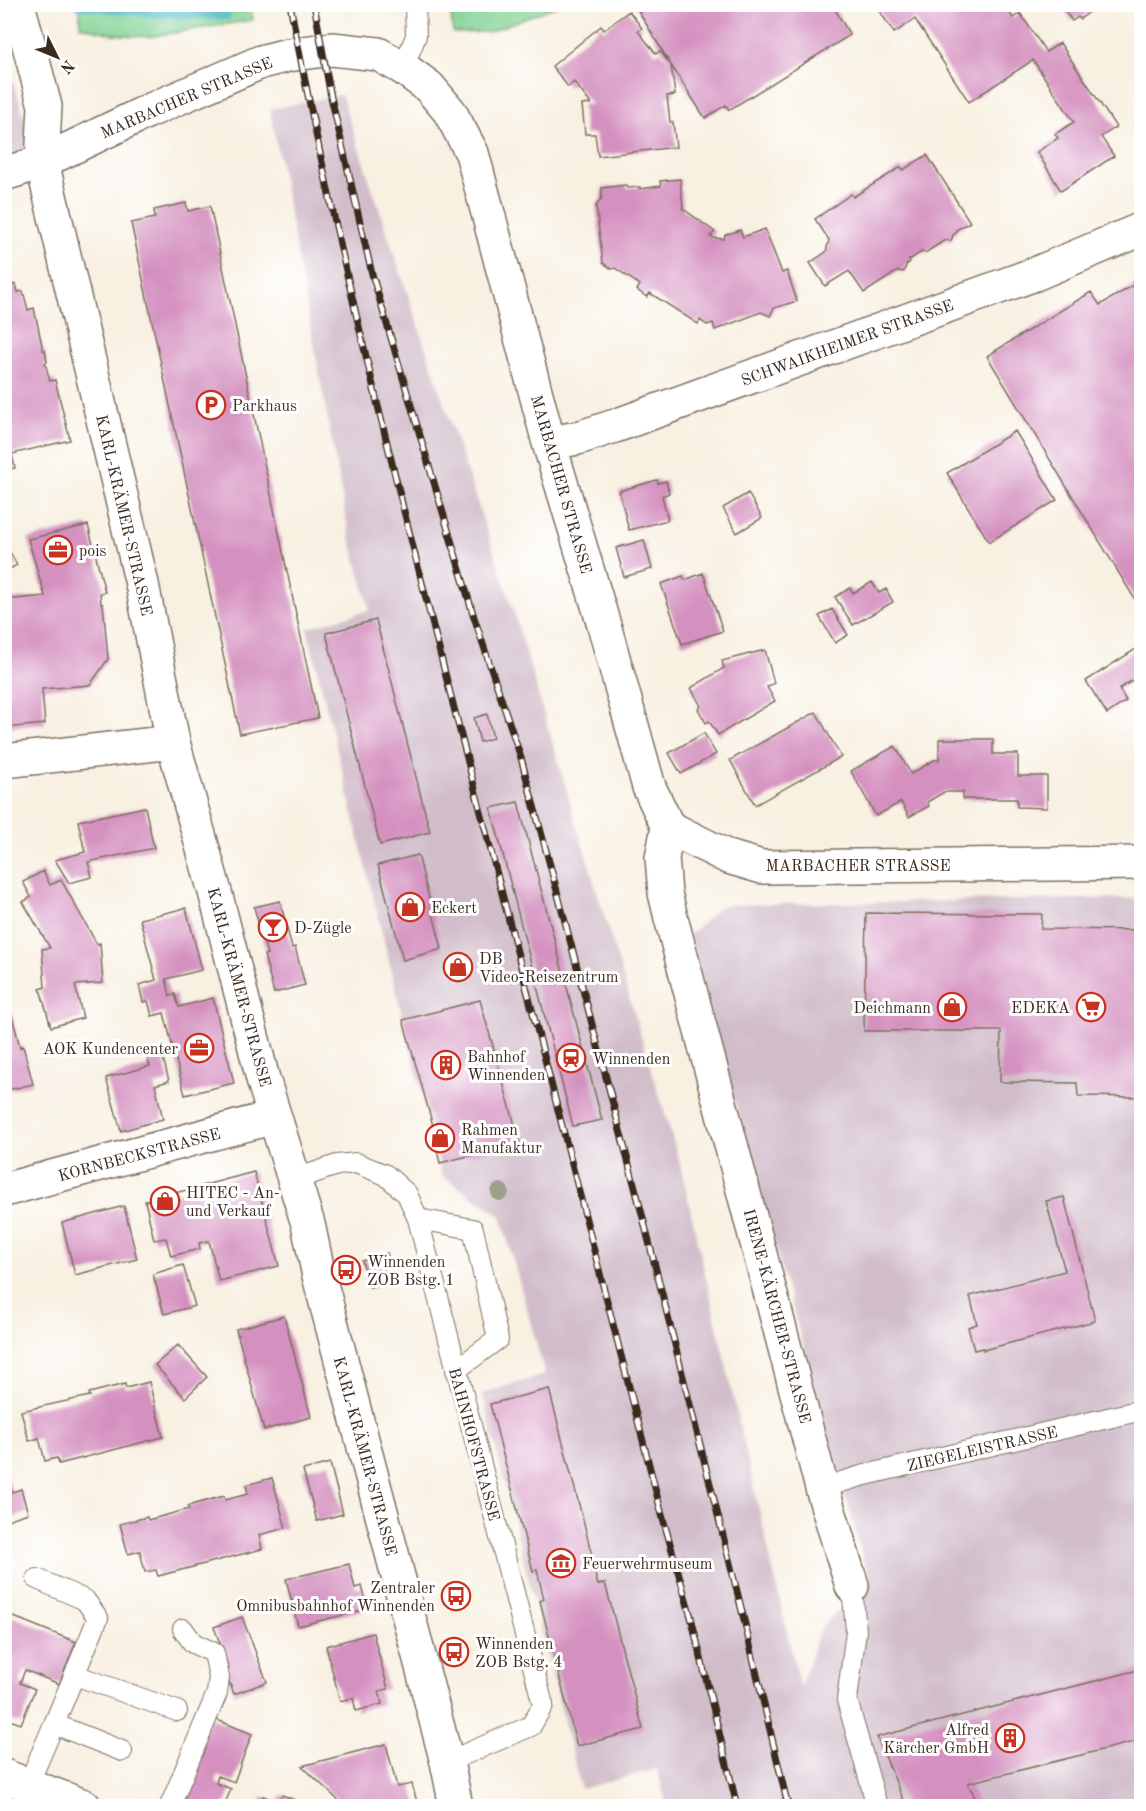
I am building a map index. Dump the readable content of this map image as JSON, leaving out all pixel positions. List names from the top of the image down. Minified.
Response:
{"streets":{"street":["MARBACHER STRASSE","SCHWAIKHEIMER STRASSE","KARL-KRÄMER-STRASSE","KORNBECKSTRASSE","IRENE-KÄRCHER-STRASSE"],"lane":["BAHNHOFSTRASSE","ZIEGELEISTRASSE"]},"crossings":[["MARBACHER STRASSE","SCHWAIKHEIMER STRASSE"],["MARBACHER STRASSE","KARL-KRÄMER-STRASSE"],["MARBACHER STRASSE","IRENE-KÄRCHER-STRASSE"],["KARL-KRÄMER-STRASSE","KORNBECKSTRASSE"],["KARL-KRÄMER-STRASSE","BAHNHOFSTRASSE"],["IRENE-KÄRCHER-STRASSE","ZIEGELEISTRASSE"]],"places":{"parking":["Parkhaus"],"office":["pois","AOK Kundencenter"],"shop":["Eckert","DB Video-Reisezentrum","Deichmann","Rahmen Manufaktur","HITEC - An- und Verkauf"],"bar":["D-Zügle"],"supermarket":["EDEKA"],"station":["Winnenden"],"building":["Bahnhof Winnenden","Alfred Kärcher GmbH"],"bus stop":["Winnenden ZOB Bstg. 1","Zentraler Omnibusbahnhof Winnenden","Winnenden ZOB Bstg. 4"],"museum":["Feuerwehrmuseum"]},"north":"bottom right"}
